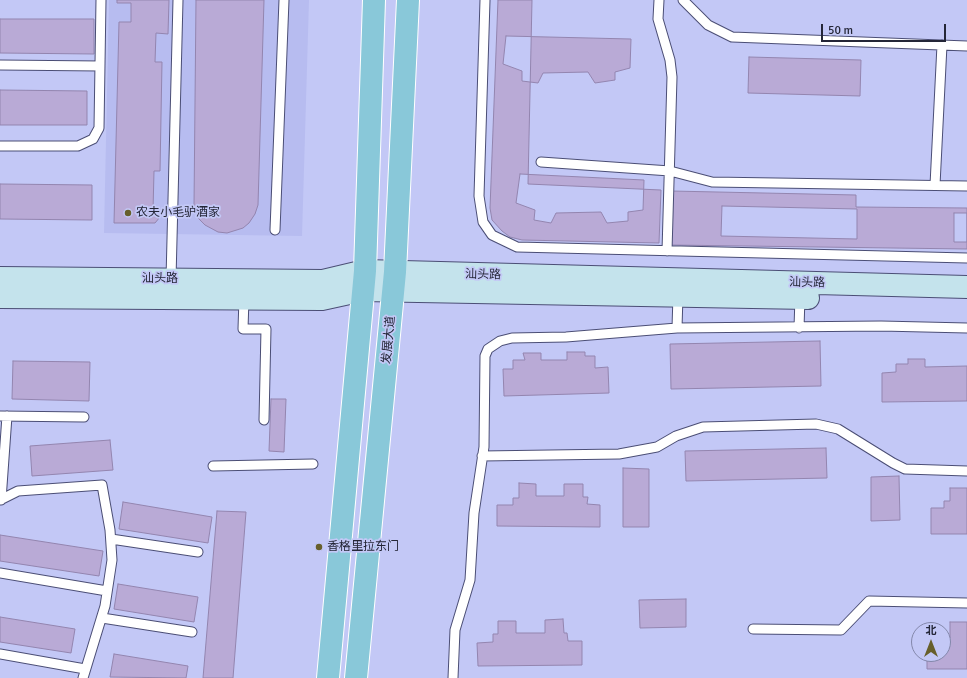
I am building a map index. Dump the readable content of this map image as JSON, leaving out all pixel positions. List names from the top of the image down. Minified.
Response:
{"streets":{"main road":["发展大道"],"street":["汕头路"]},"crossings":[["汕头路","发展大道"]],"places":["农夫小毛驴酒家","香格里拉东门"],"scale_bar":"50 m","north":"top"}
